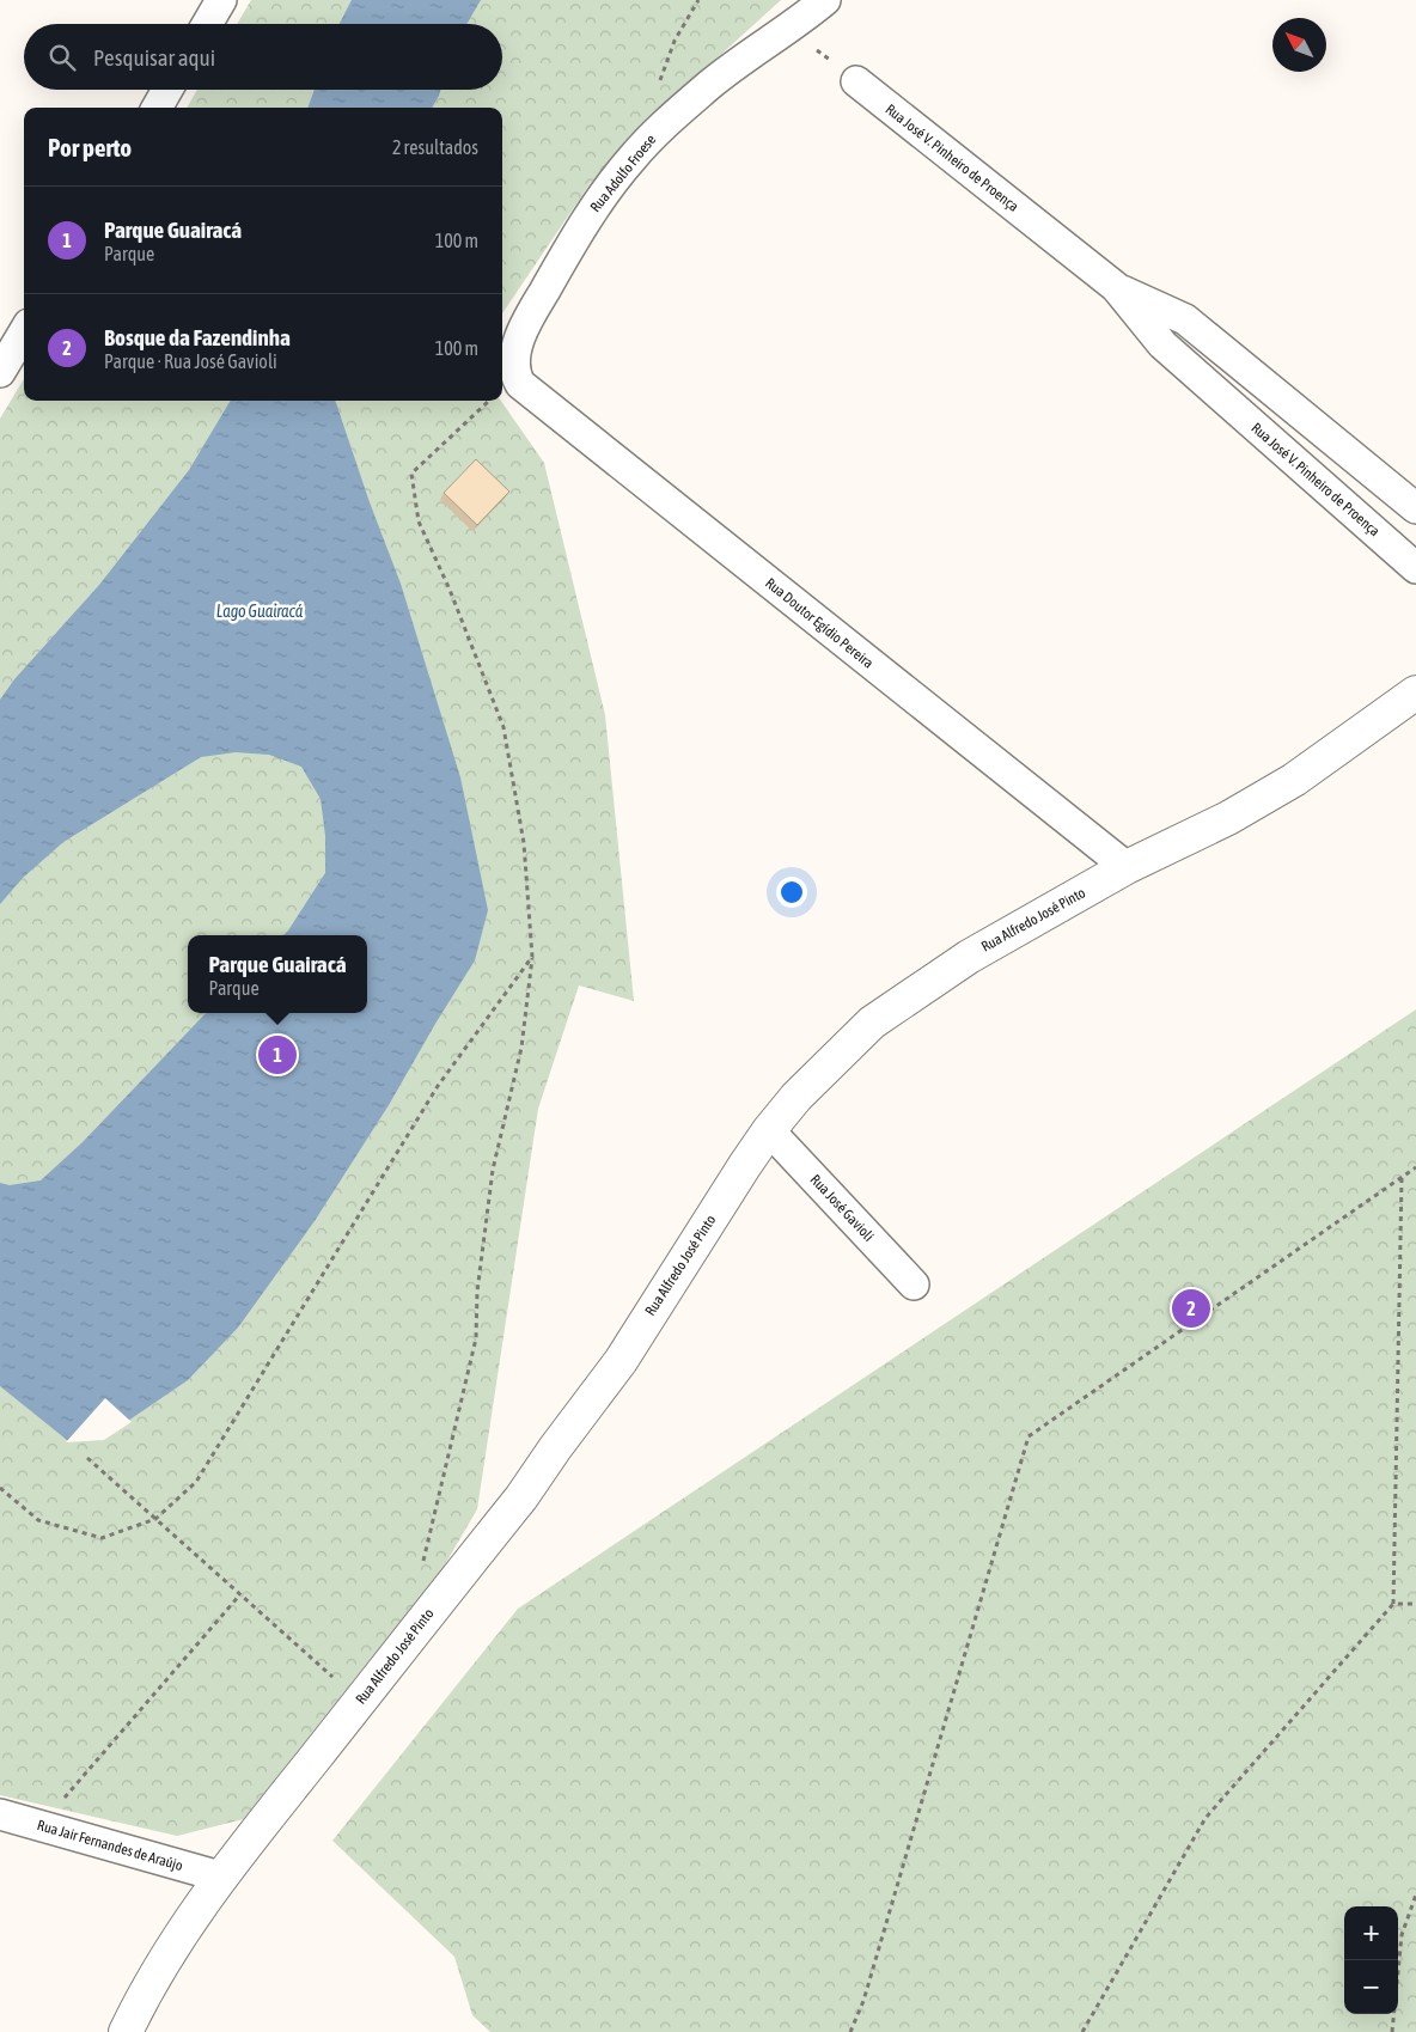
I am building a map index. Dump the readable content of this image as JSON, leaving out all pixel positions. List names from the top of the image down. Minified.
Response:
{"streets":{"street":["Rua José V. Pinheiro de Proença","Rua Adolfo Froese","Rua Doutor Egídio Pereira","Rua Alfredo José Pinto","Rua José Gavioli","Rua Jair Fernandes de Araújo"]},"crossings":[["Rua Adolfo Froese","Rua Doutor Egídio Pereira"],["Rua Doutor Egídio Pereira","Rua Alfredo José Pinto"],["Rua Alfredo José Pinto","Rua José Gavioli"],["Rua Alfredo José Pinto","Rua Jair Fernandes de Araújo"]],"water":["Lago Guairacá"],"north":"top left","page":{"search":"Pesquisar aqui","heading":["Por perto","2 resultados"],"list":[{"mark":"1","name":"Parque Guairacá","note":"Parque","value":"100 m"},{"mark":"2","name":"Bosque da Fazendinha","note":"Parque · Rua José Gavioli","value":"100 m"}],"popup":["Parque Guairacá","Parque"],"pins":["1","2"],"map_buttons":["+","−"]}}
